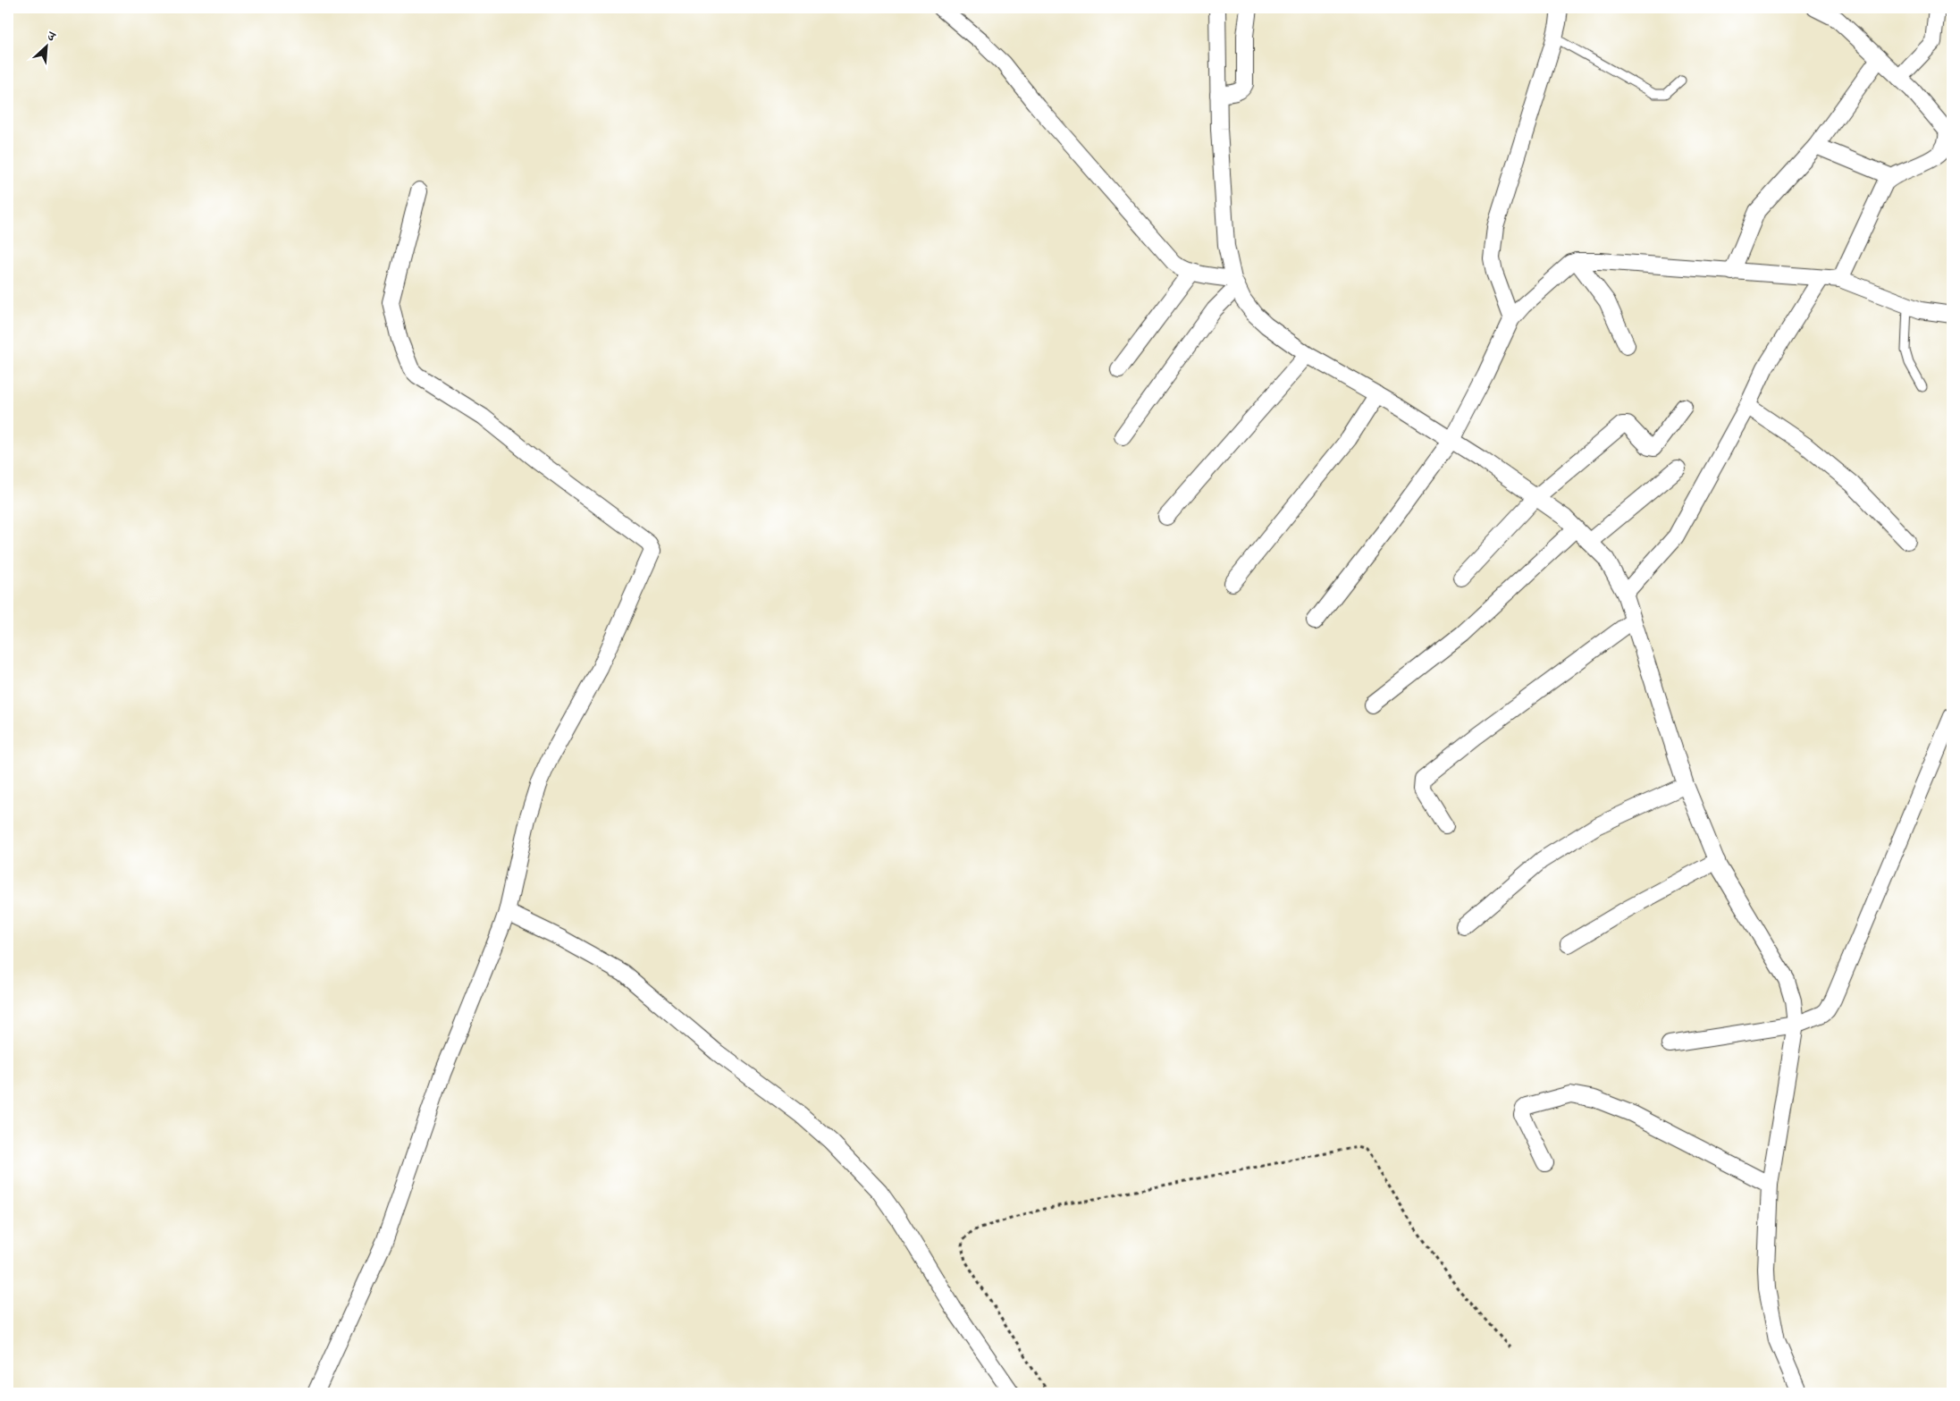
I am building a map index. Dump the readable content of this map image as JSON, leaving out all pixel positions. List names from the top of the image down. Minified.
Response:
{"north":"top right"}
